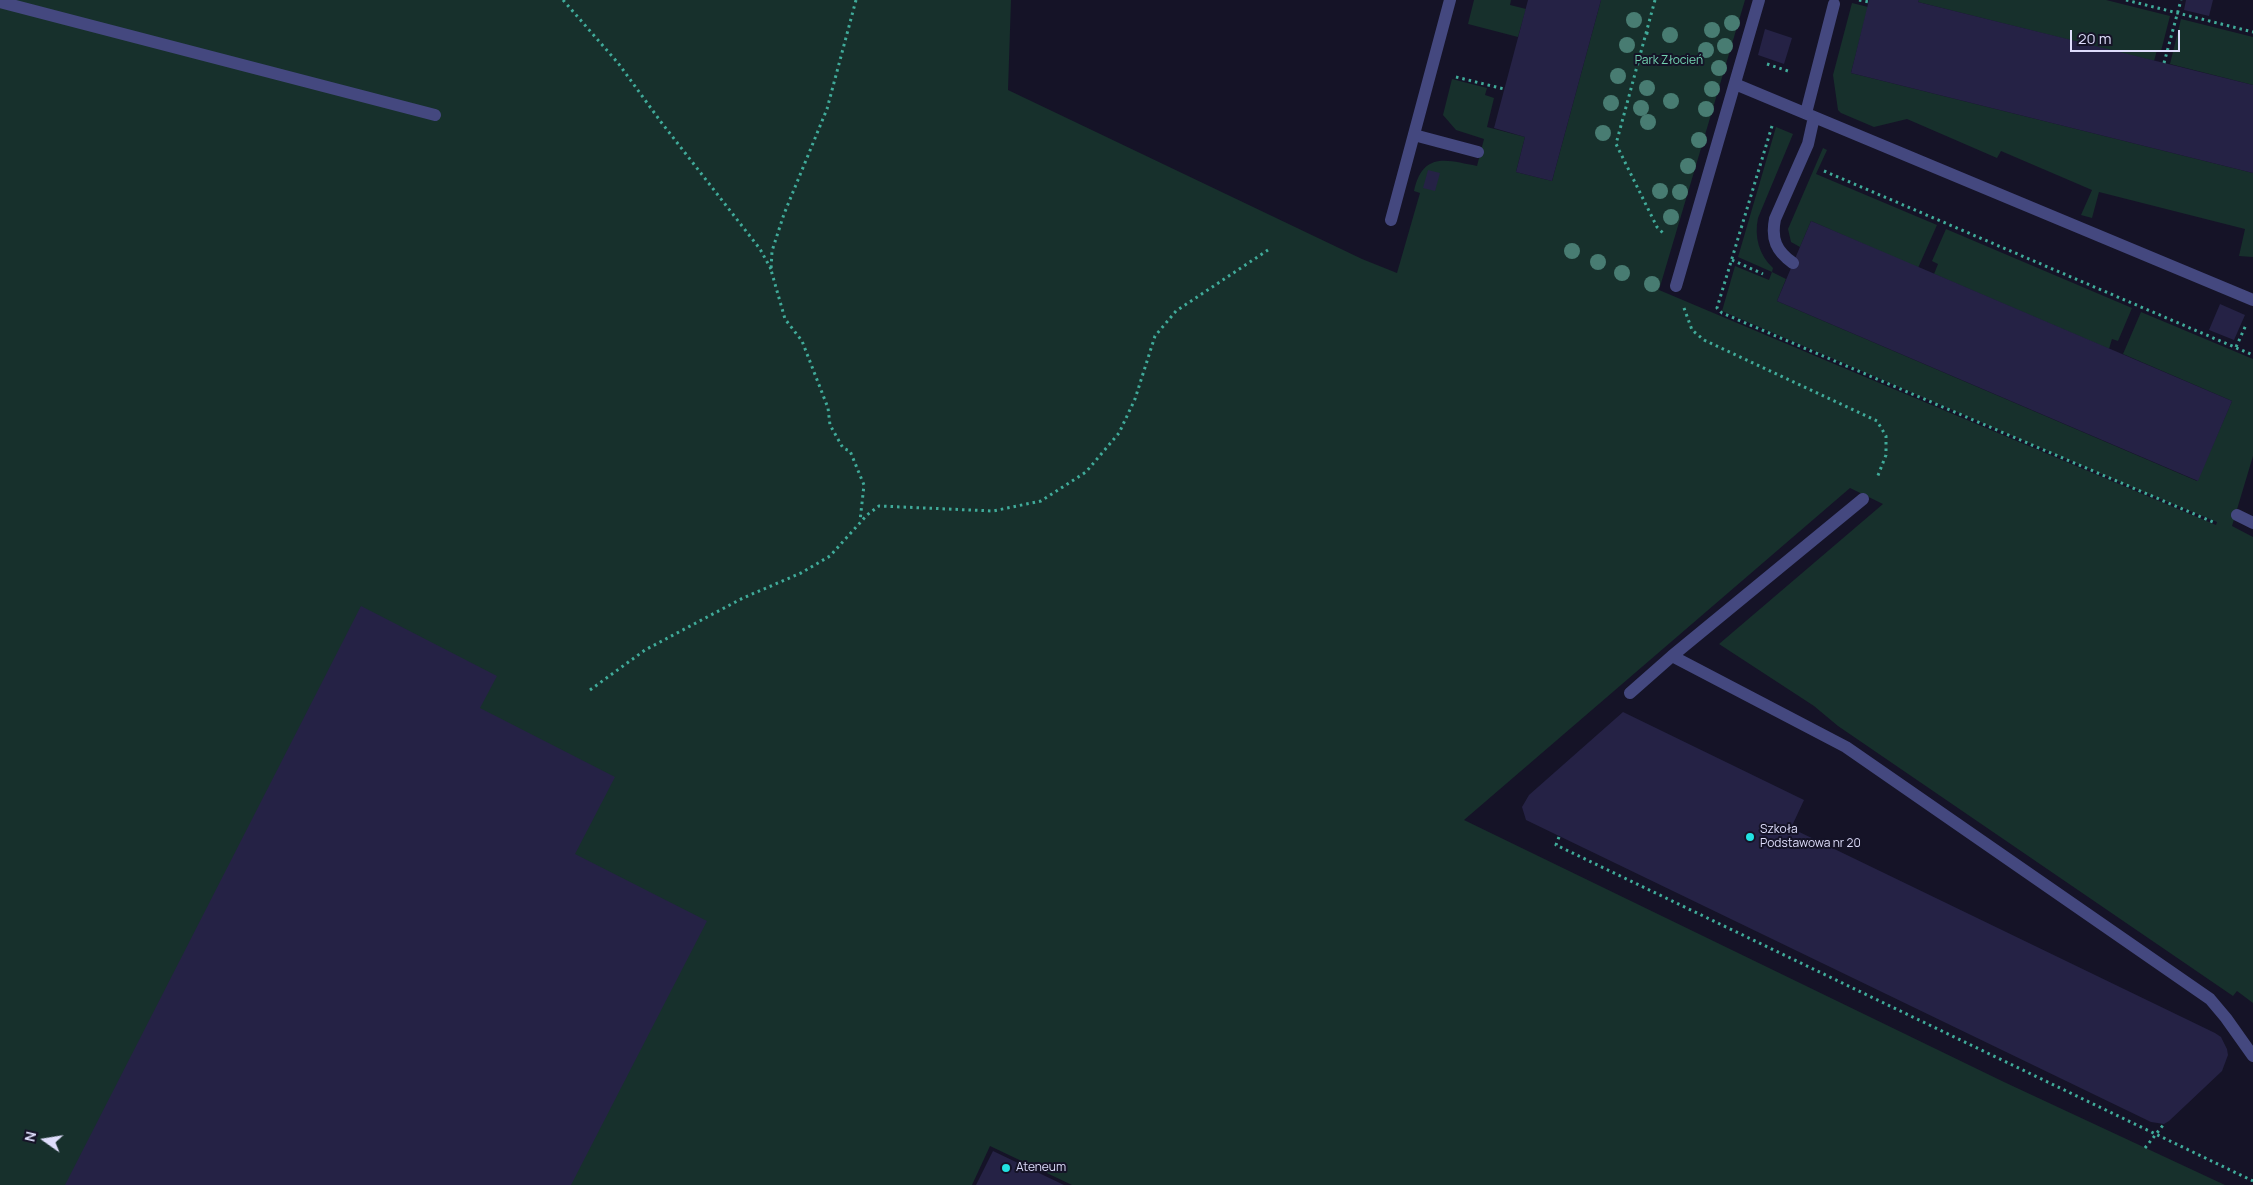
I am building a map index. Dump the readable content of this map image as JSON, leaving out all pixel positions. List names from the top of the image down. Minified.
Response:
{"parks":["Park Złocień"],"places":["Szkoła Podstawowa nr 20","Ateneum"],"scale_bar":"20 m","north":"left"}
